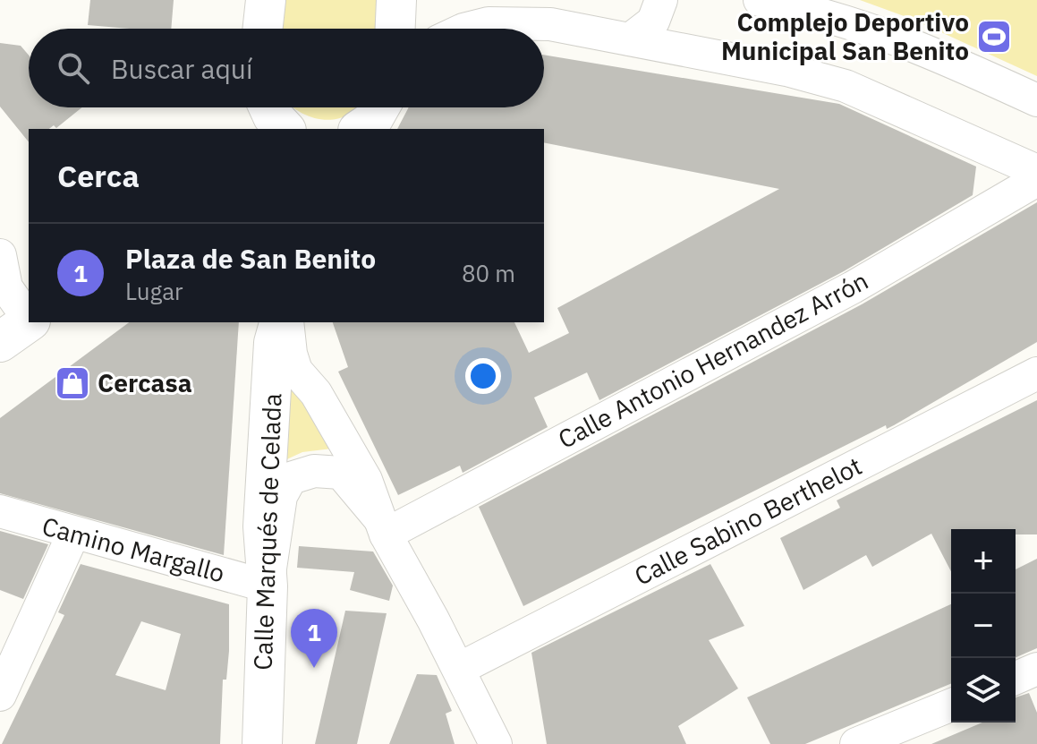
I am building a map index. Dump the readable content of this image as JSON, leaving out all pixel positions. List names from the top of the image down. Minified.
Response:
{"streets":{"street":["Calle Antonio Hernandez Arrón","Calle Sabino Berthelot","Calle Marqués de Celada","Camino Margallo"]},"crossings":[["Calle Marqués de Celada","Camino Margallo"]],"places":{"sports":["Complejo Deportivo Municipal San Benito"],"shop":["Cercasa"]},"page":{"search":"Buscar aquí","heading":"Cerca","list":[{"mark":"1","name":"Plaza de San Benito","note":"Lugar","value":"80 m"}],"map_buttons":["+","−"],"pins":"1"}}
